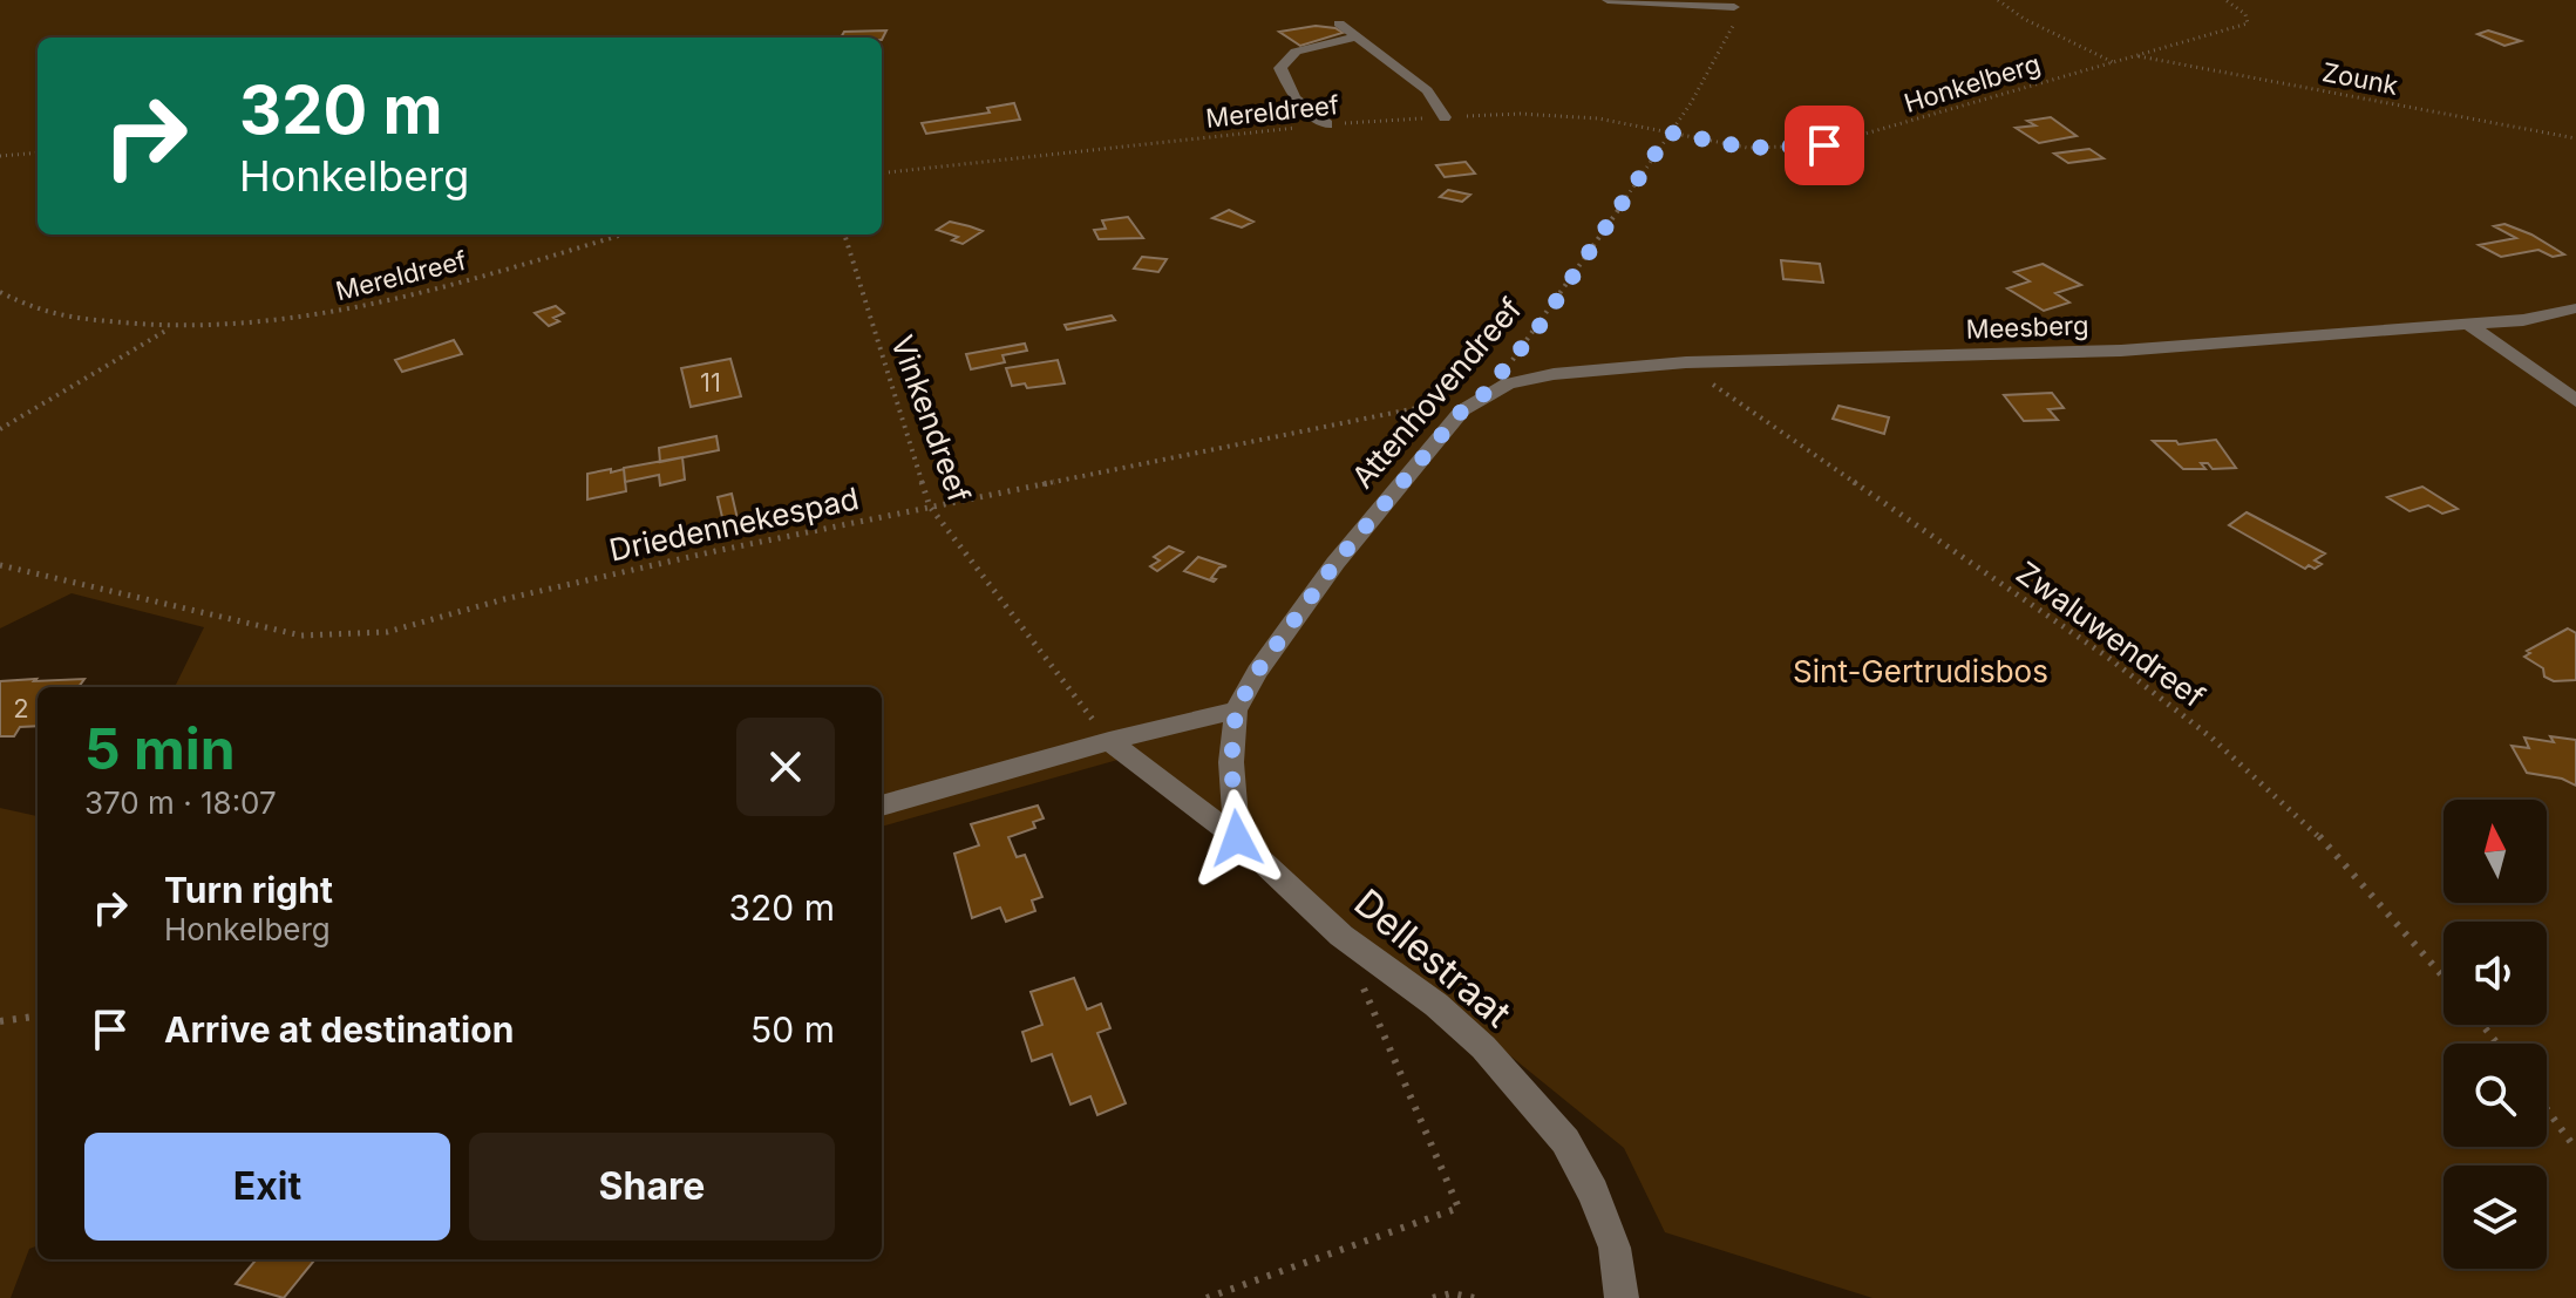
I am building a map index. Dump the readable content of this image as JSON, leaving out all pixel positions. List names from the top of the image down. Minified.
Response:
{"streets":{"street":["Meesberg","Attenhovendreef","Dellestraat"],"path":["Zounk","Honkelberg","Mereldreef","Vinkendreef","Driedennekespad","Zwaluwendreef"]},"crossings":[["Zounk","Honkelberg"],["Honkelberg","Mereldreef"],["Honkelberg","Attenhovendreef"],["Mereldreef","Attenhovendreef"],["Meesberg","Attenhovendreef"],["Meesberg","Driedennekespad"],["Meesberg","Zwaluwendreef"],["Attenhovendreef","Driedennekespad"],["Attenhovendreef","Dellestraat"],["Vinkendreef","Driedennekespad"],["Vinkendreef","Dellestraat"]],"parks":["Sint-Gertrudisbos"],"house_numbers":["11","2"],"north":"top","page":{"turn":["320 m","Honkelberg"],"heading":["5 min","370 m · 18:07"],"list":[{"name":"Turn right","note":"Honkelberg","value":"320 m"},{"name":"Arrive at destination","value":"50 m"}],"buttons":["Exit","Share"]}}
